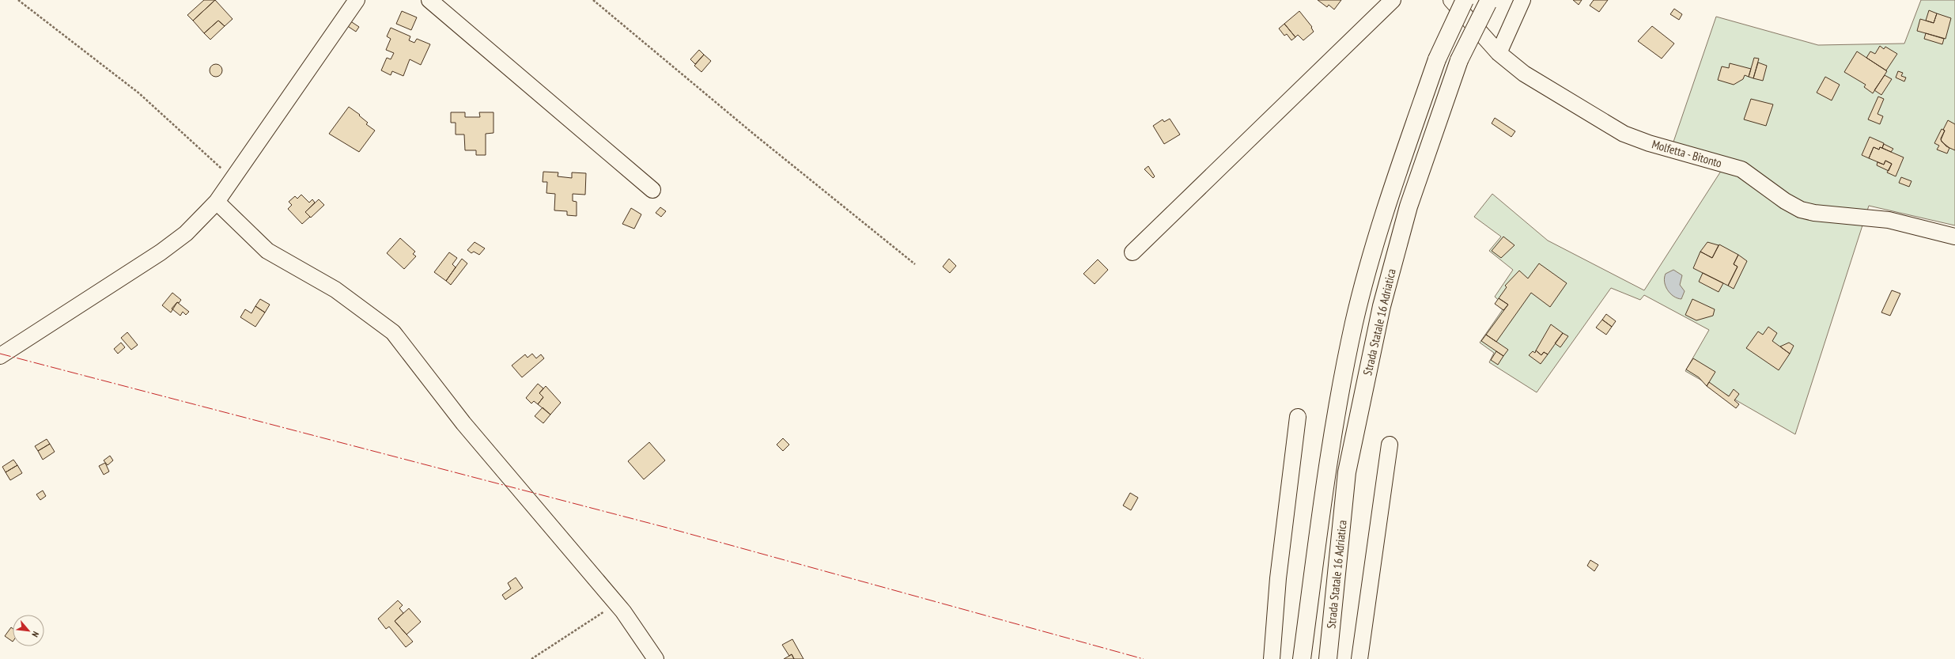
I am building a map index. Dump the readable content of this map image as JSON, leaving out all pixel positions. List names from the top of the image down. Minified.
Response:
{"streets":{"highway":["Strada Statale 16 Adriatica"],"street":["Molfetta - Bitonto"]},"north":"bottom right"}
